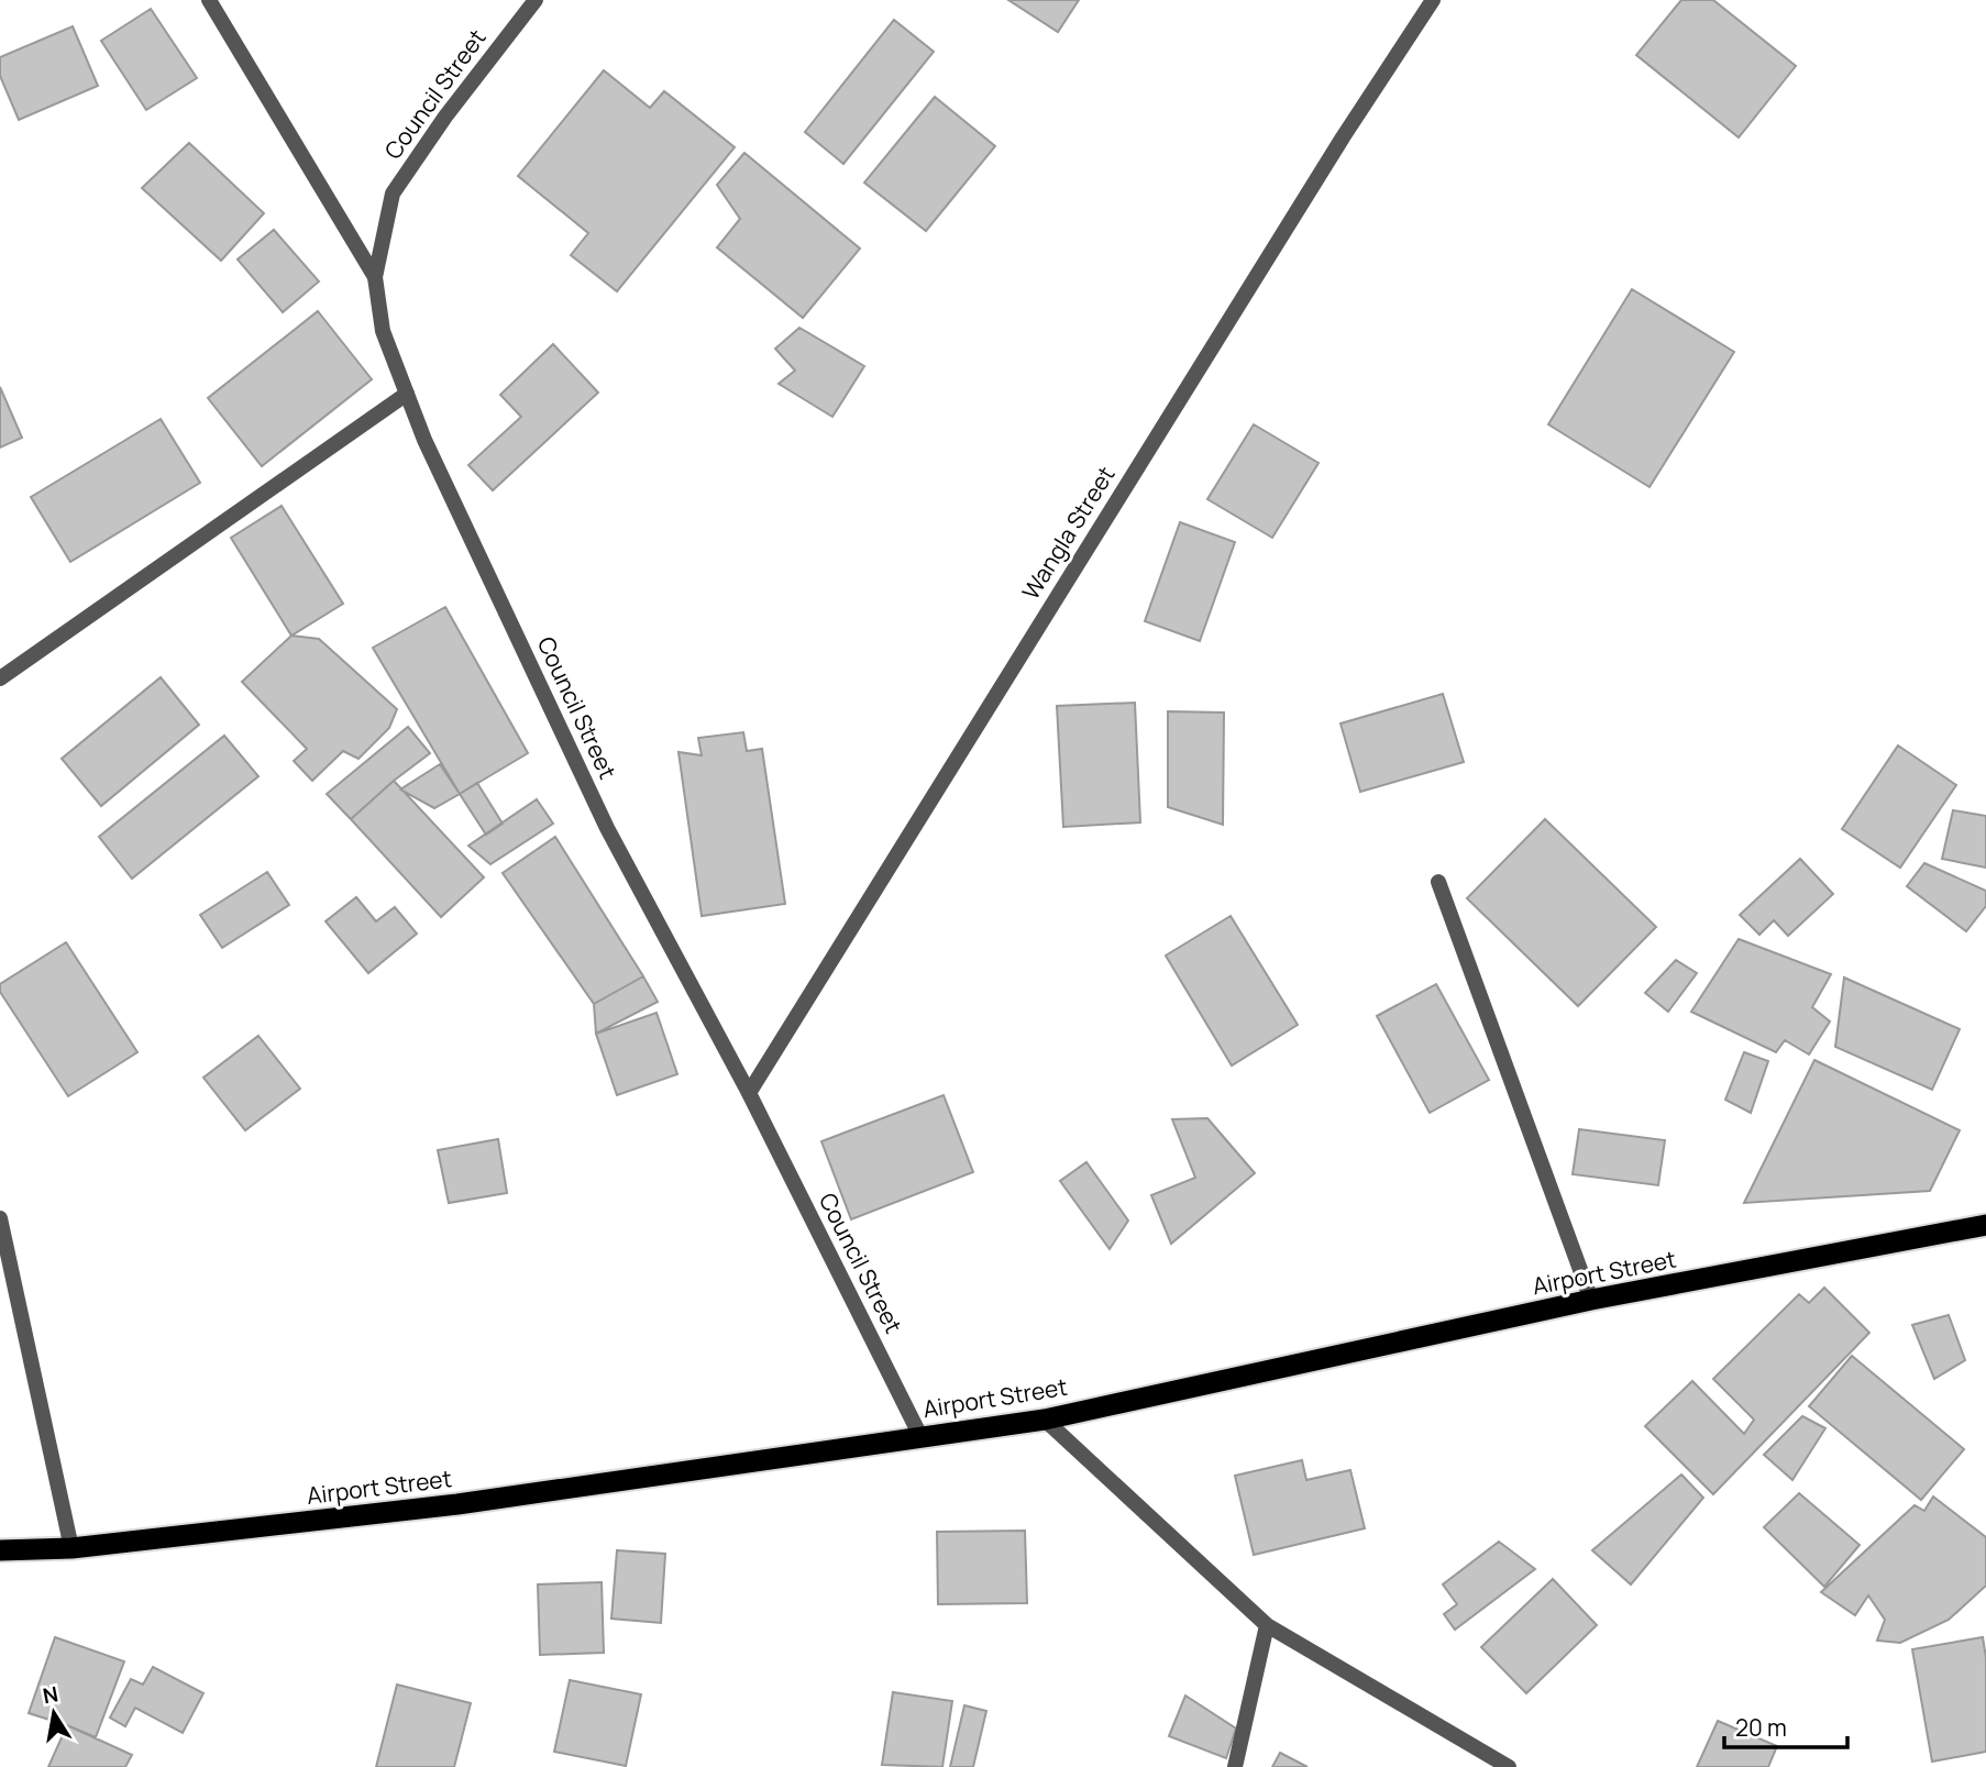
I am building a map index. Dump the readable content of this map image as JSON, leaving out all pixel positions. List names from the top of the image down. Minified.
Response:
{"streets":{"highway":["Airport Street"],"street":["Council Street","Wangla Street"]},"crossings":[["Council Street","Wangla Street"],["Council Street","Airport Street"]],"scale_bar":"20 m","north":"top"}
